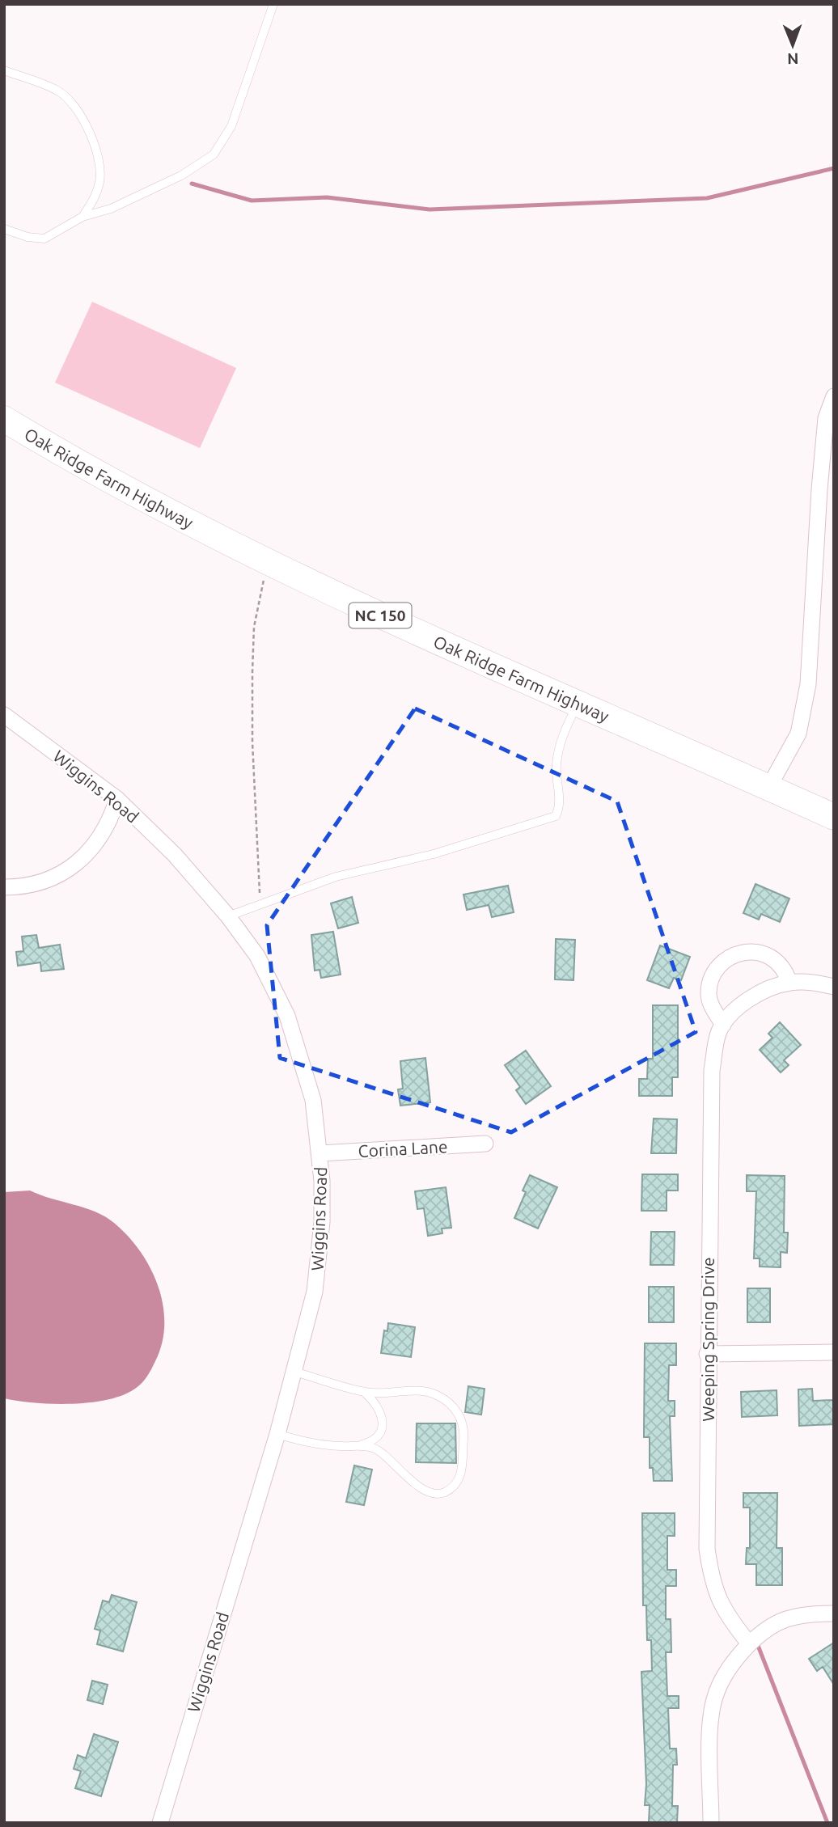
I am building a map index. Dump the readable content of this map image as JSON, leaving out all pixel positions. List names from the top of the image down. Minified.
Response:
{"streets":{"main road":["Oak Ridge Farm Highway","NC 150"],"street":["Wiggins Road","Corina Lane","Weeping Spring Drive"]},"crossings":[["Wiggins Road","Corina Lane"]],"north":"bottom"}
